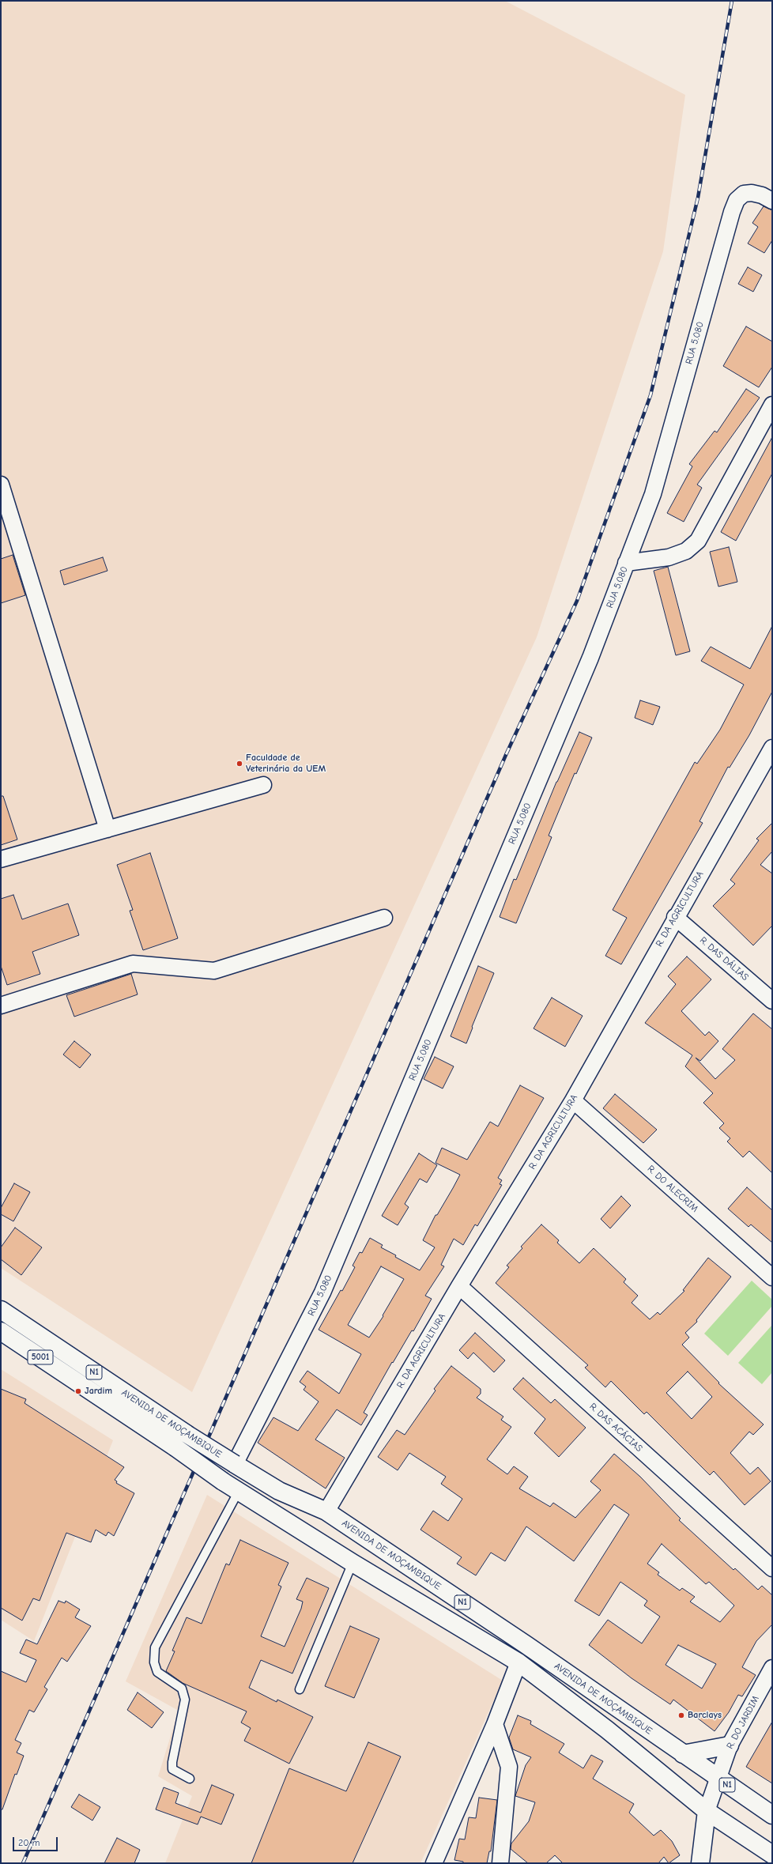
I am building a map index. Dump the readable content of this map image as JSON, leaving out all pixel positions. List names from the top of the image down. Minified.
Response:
{"streets":{"highway":["5001","N1","AVENIDA DE MOÇAMBIQUE"],"street":["RUA 5.080","R. DA AGRICULTURA","R. DAS DÁLIAS","R. DO ALECRIM","R. DAS ACÁCIAS","R. DO JARDIM"]},"crossings":[["RUA 5.080","AVENIDA DE MOÇAMBIQUE"],["R. DA AGRICULTURA","R. DAS DÁLIAS"],["R. DA AGRICULTURA","R. DO ALECRIM"],["R. DA AGRICULTURA","AVENIDA DE MOÇAMBIQUE"],["R. DA AGRICULTURA","R. DAS ACÁCIAS"],["5001","AVENIDA DE MOÇAMBIQUE"],["N1","AVENIDA DE MOÇAMBIQUE"],["N1","R. DO JARDIM"],["AVENIDA DE MOÇAMBIQUE","R. DO JARDIM"]],"places":["Faculdade de Veterinária da UEM","Jardim","Barclays"],"scale_bar":"20 m"}
